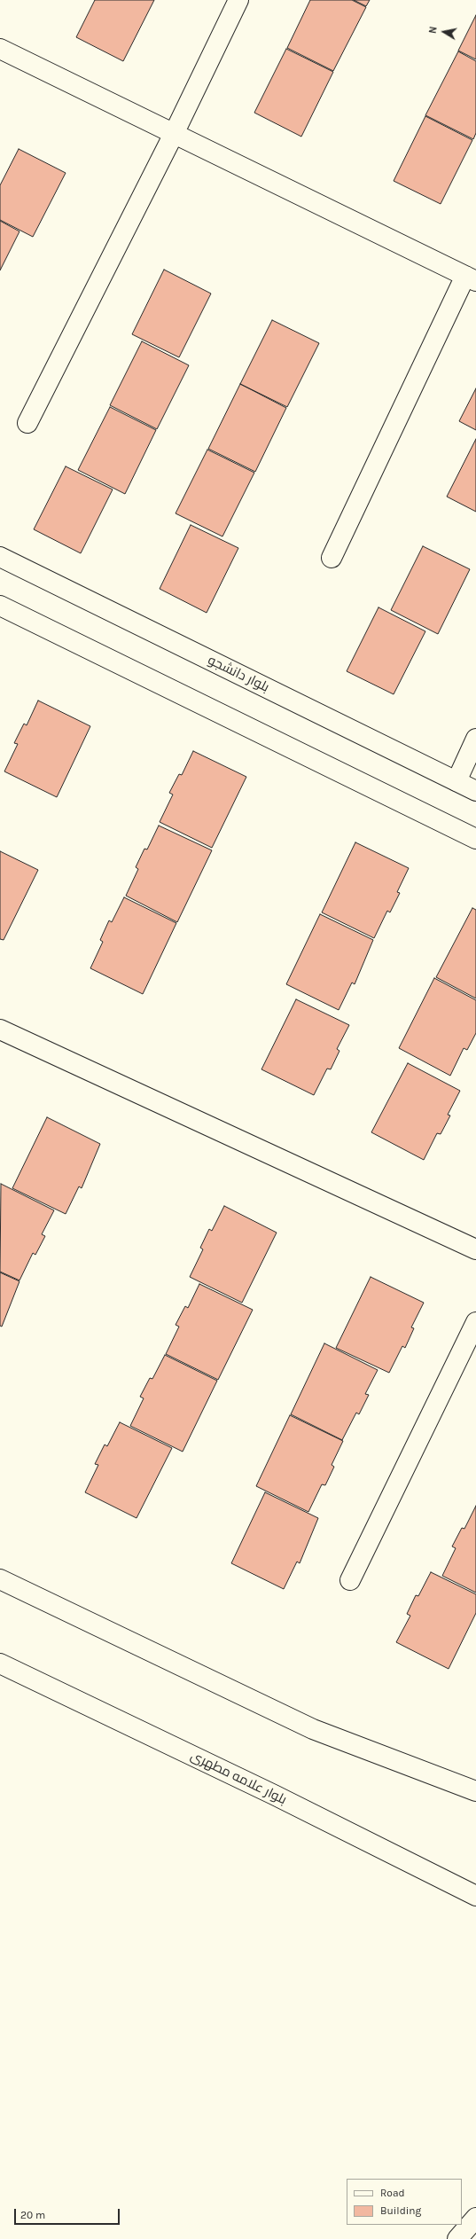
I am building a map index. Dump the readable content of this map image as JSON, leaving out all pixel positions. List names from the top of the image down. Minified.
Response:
{"streets":{"street":["بلوار دانشجو","بلوار علامه مطهری"]},"legend":["Road","Building"],"scale_bar":"20 m","north":"left"}
